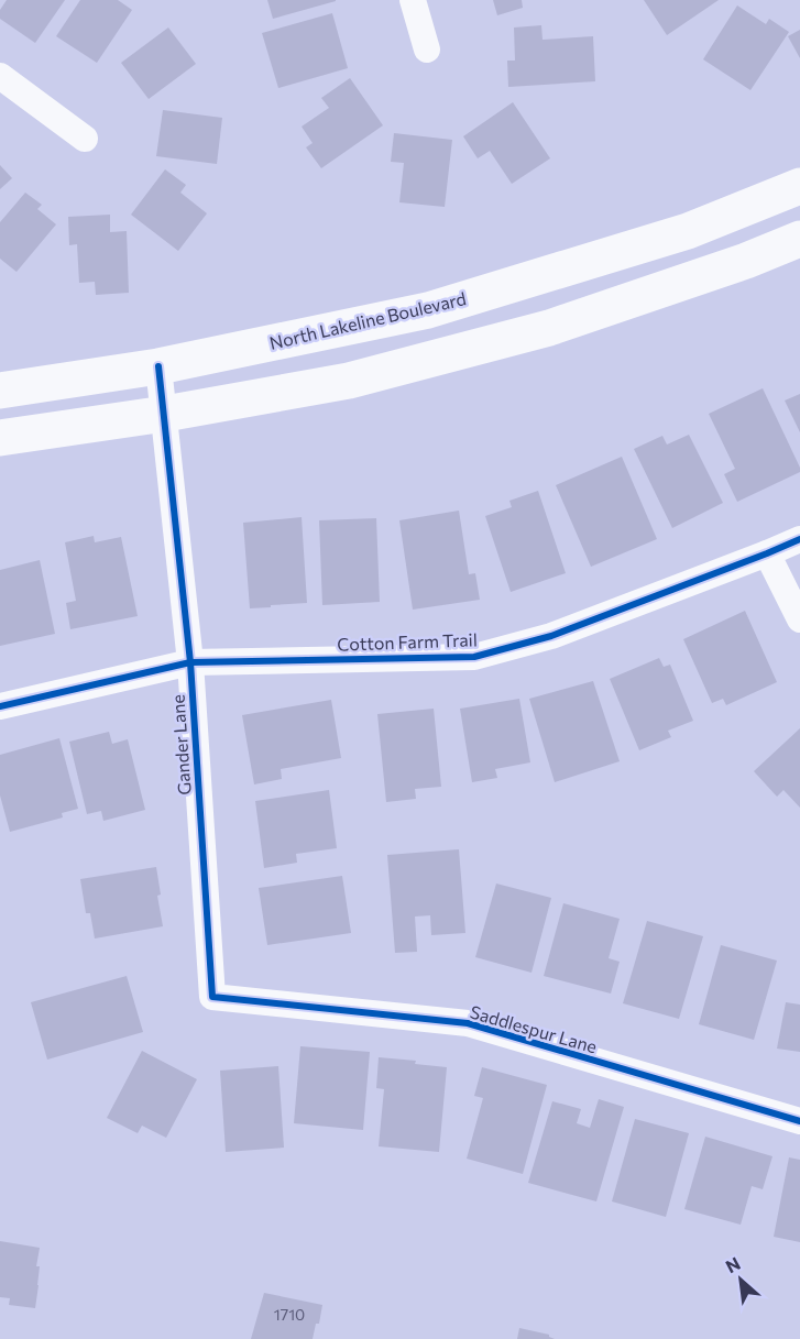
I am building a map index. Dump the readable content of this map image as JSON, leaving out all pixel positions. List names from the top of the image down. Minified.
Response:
{"streets":{"main road":["North Lakeline Boulevard"],"street":["Cotton Farm Trail","Gander Lane","Saddlespur Lane"]},"crossings":[["North Lakeline Boulevard","Gander Lane"],["Cotton Farm Trail","Gander Lane"],["Gander Lane","Saddlespur Lane"]],"house_numbers":["1710"],"north":"top left"}
